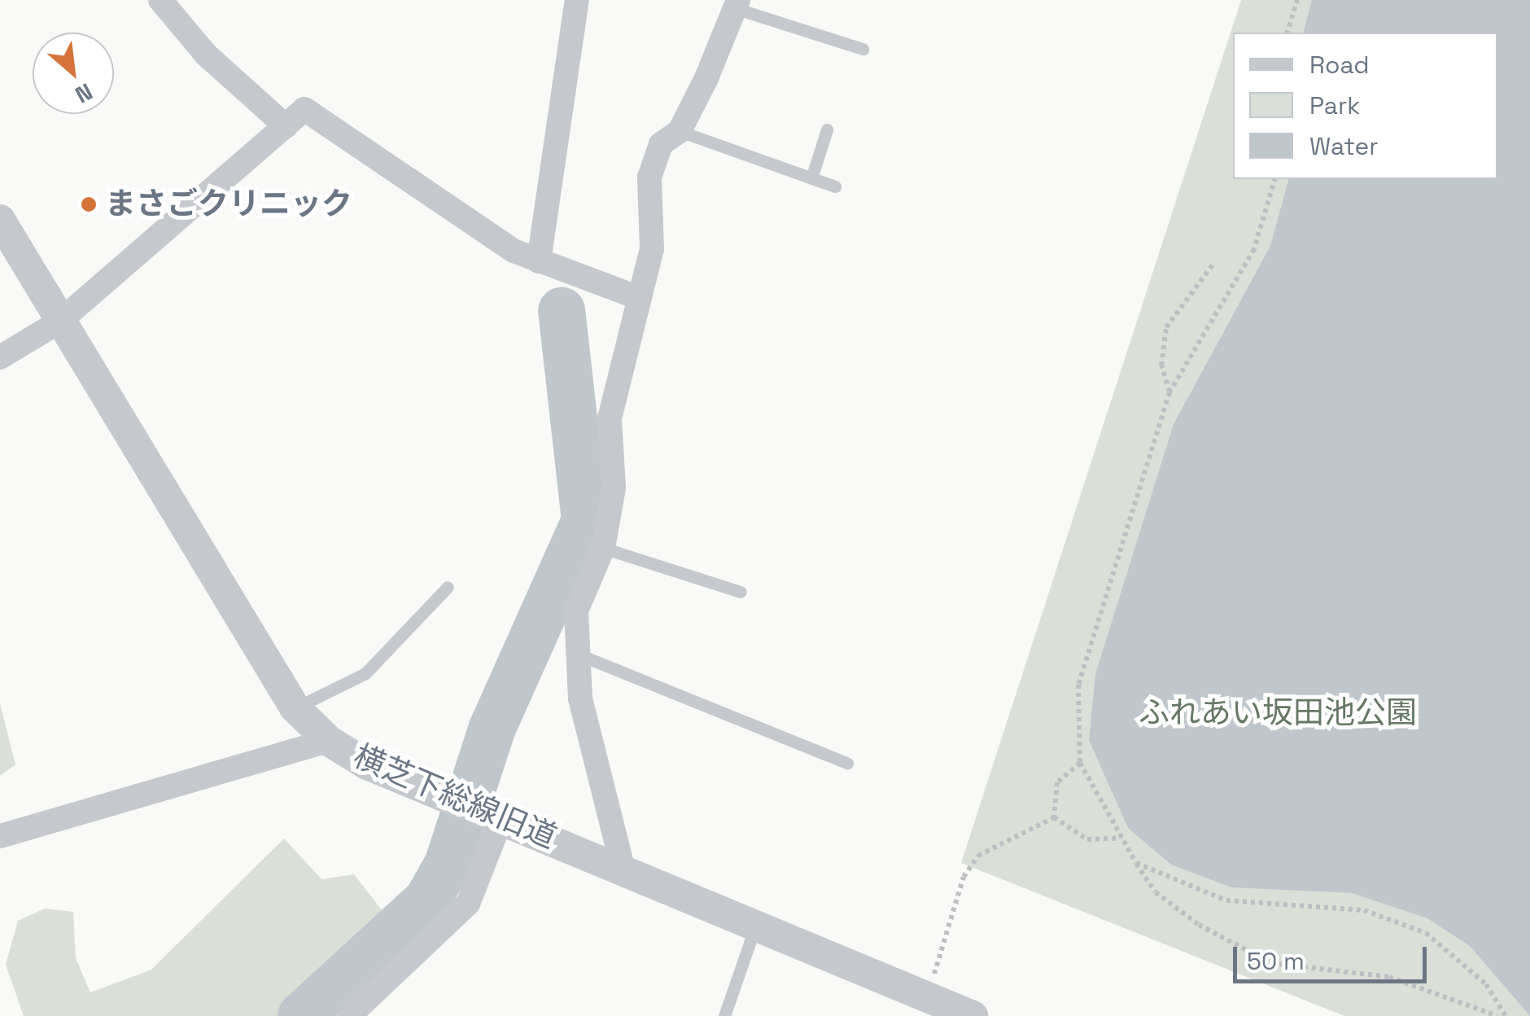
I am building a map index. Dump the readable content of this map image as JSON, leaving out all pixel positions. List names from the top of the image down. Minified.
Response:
{"streets":{"street":["横芝下総線旧道"]},"parks":["ふれあい坂田池公園"],"places":["まさごクリニック"],"legend":["Road","Park","Water"],"scale_bar":"50 m","north":"bottom right"}
